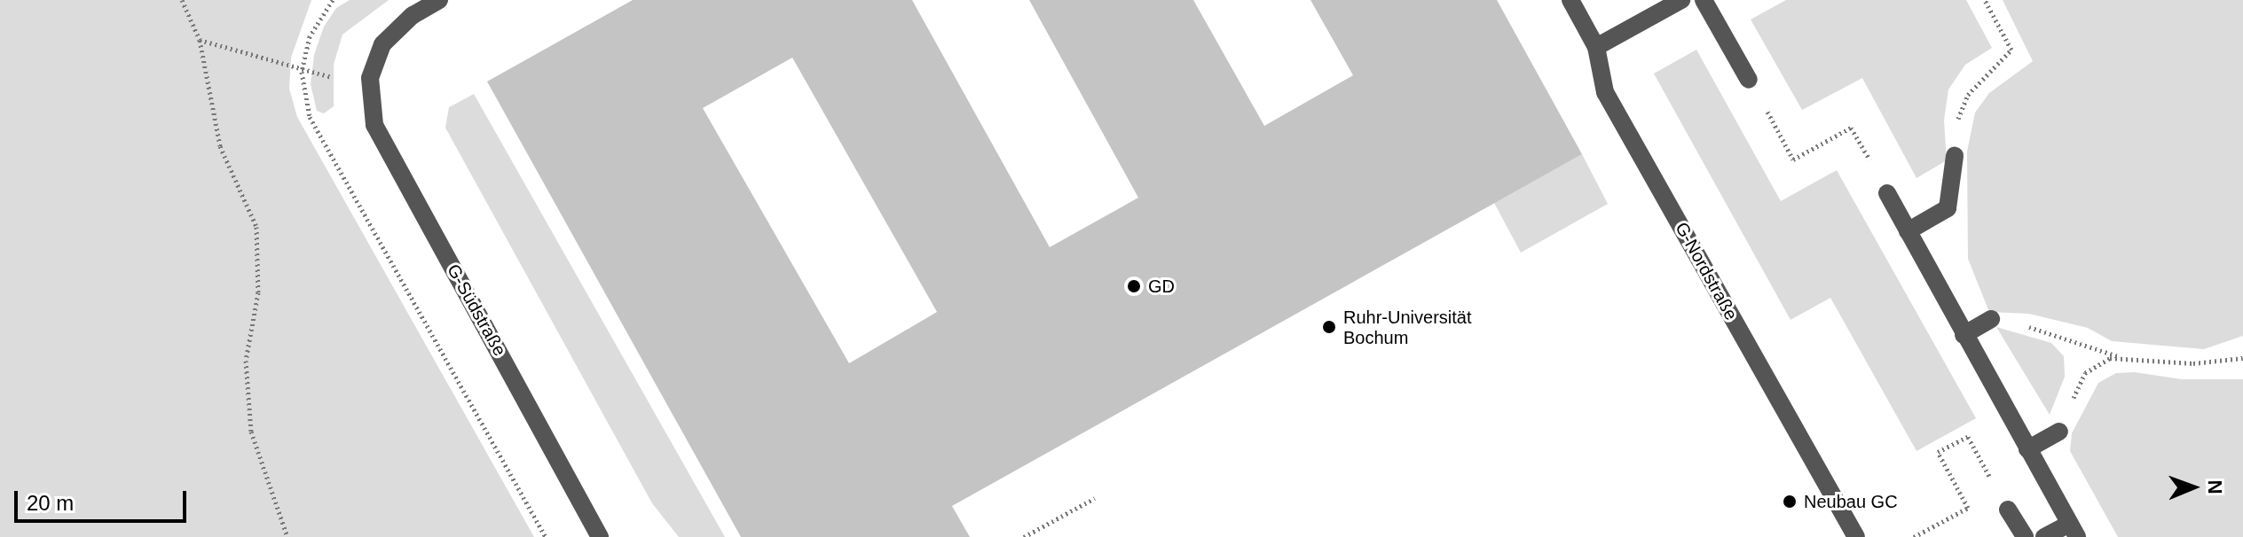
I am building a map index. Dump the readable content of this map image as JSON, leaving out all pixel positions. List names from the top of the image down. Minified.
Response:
{"streets":{"street":["G-Nordstraße","G-Südstraße"]},"places":["GD","Ruhr-Universität Bochum","Neubau GC"],"scale_bar":"20 m","north":"right"}
